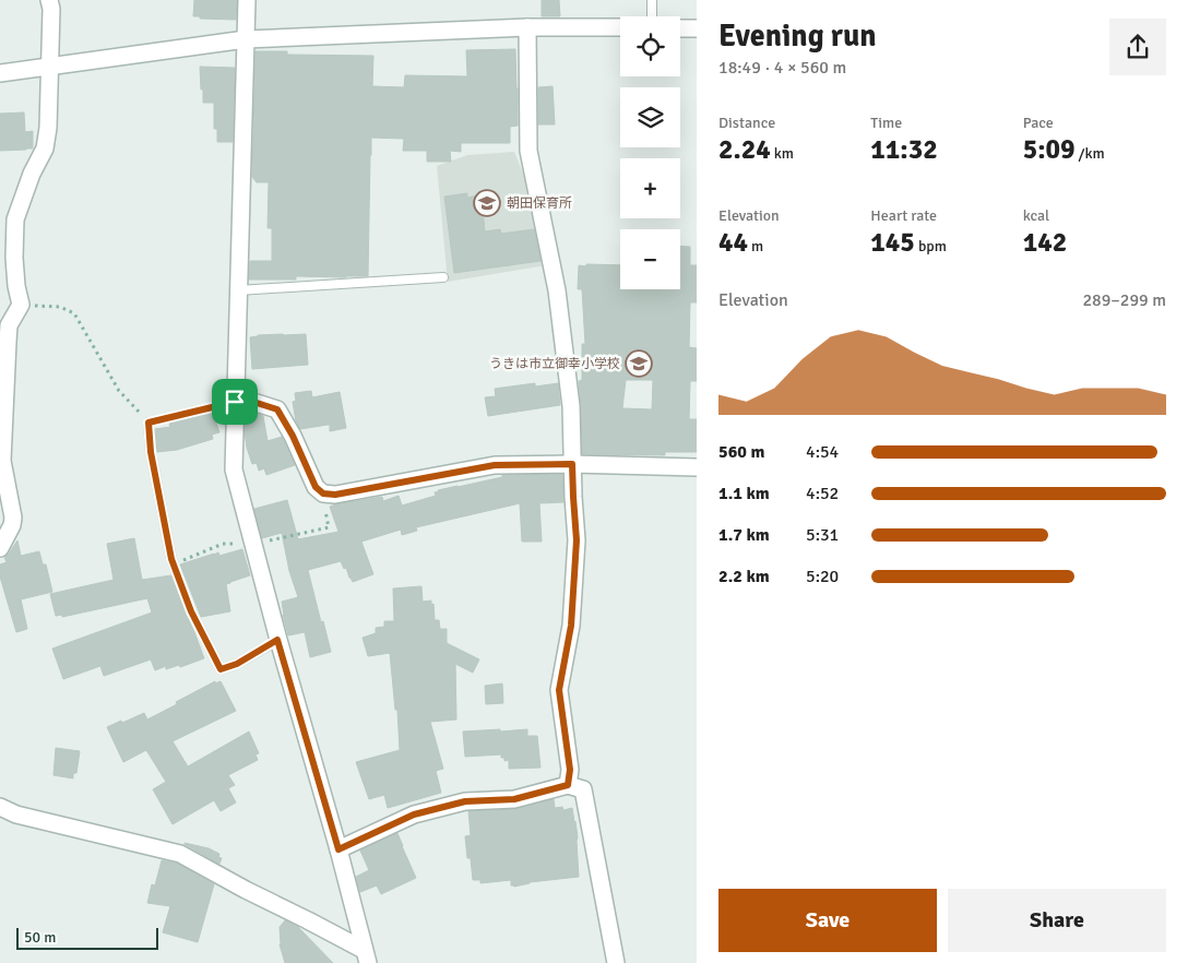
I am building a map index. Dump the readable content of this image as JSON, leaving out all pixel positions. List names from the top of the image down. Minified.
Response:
{"places":{"school or university":["朝田保育所","うきは市立御幸小学校"]},"scale_bar":"50 m","page":{"heading":["Evening run","18:49 · 4 × 560 m"],"map_buttons":["+","−"],"stats":[["Distance","2.24 km"],["Time","11:32"],["Pace","5:09 /km"],["Elevation","44 m"],["Heart rate","145 bpm"],["kcal","142"]],"chart":["Elevation","289–299 m"],"list":[{"name":"560 m","note":"4:54"},{"name":"1.1 km","note":"4:52"},{"name":"1.7 km","note":"5:31"},{"name":"2.2 km","note":"5:20"}],"buttons":["Save","Share"],"scale":"50 m"}}
